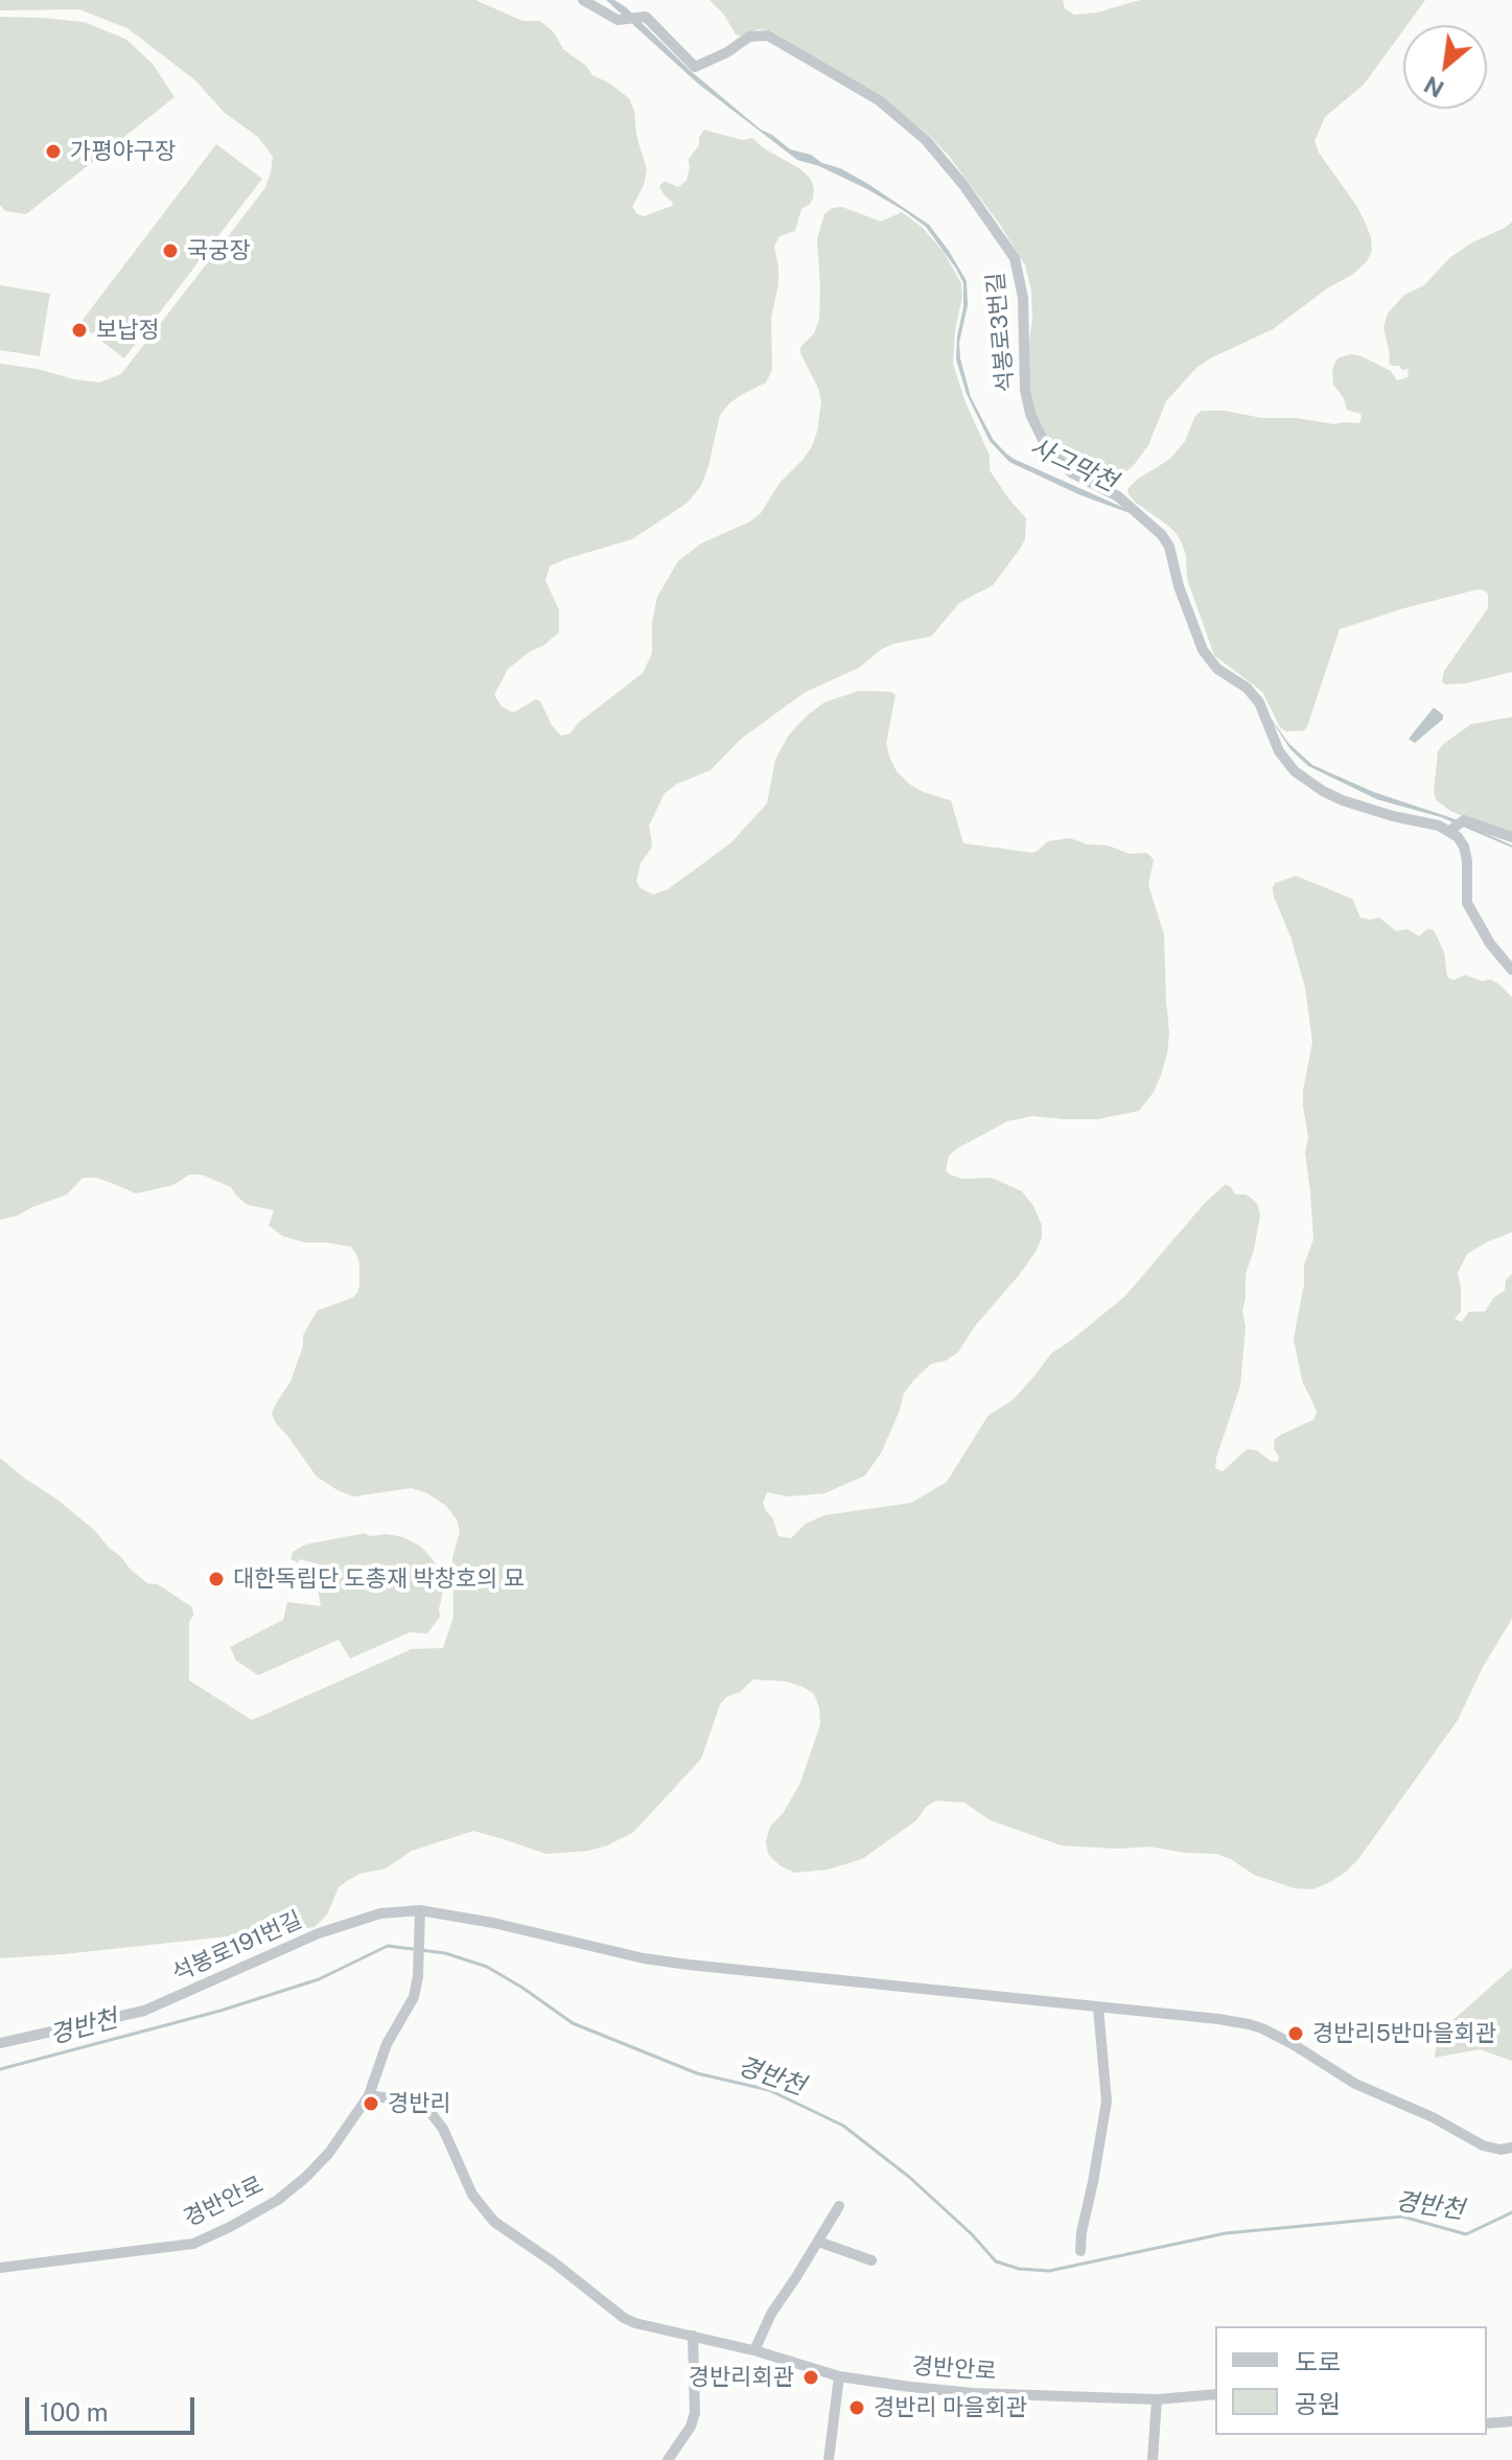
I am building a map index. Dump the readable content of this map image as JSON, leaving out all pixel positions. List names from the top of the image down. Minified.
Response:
{"streets":{"street":["석봉로3번길","석봉로191번길","경반안로"]},"crossings":[["석봉로191번길","경반안로"]],"water":["사그막천","경반천"],"places":["가평야구장","국궁장","보납정","대한독립단 도총재 박창호의 묘","경반리5반마을회관","경반리","경반리회관","경반리 마을회관"],"legend":["도로","공원"],"scale_bar":"100 m","north":"bottom left"}
